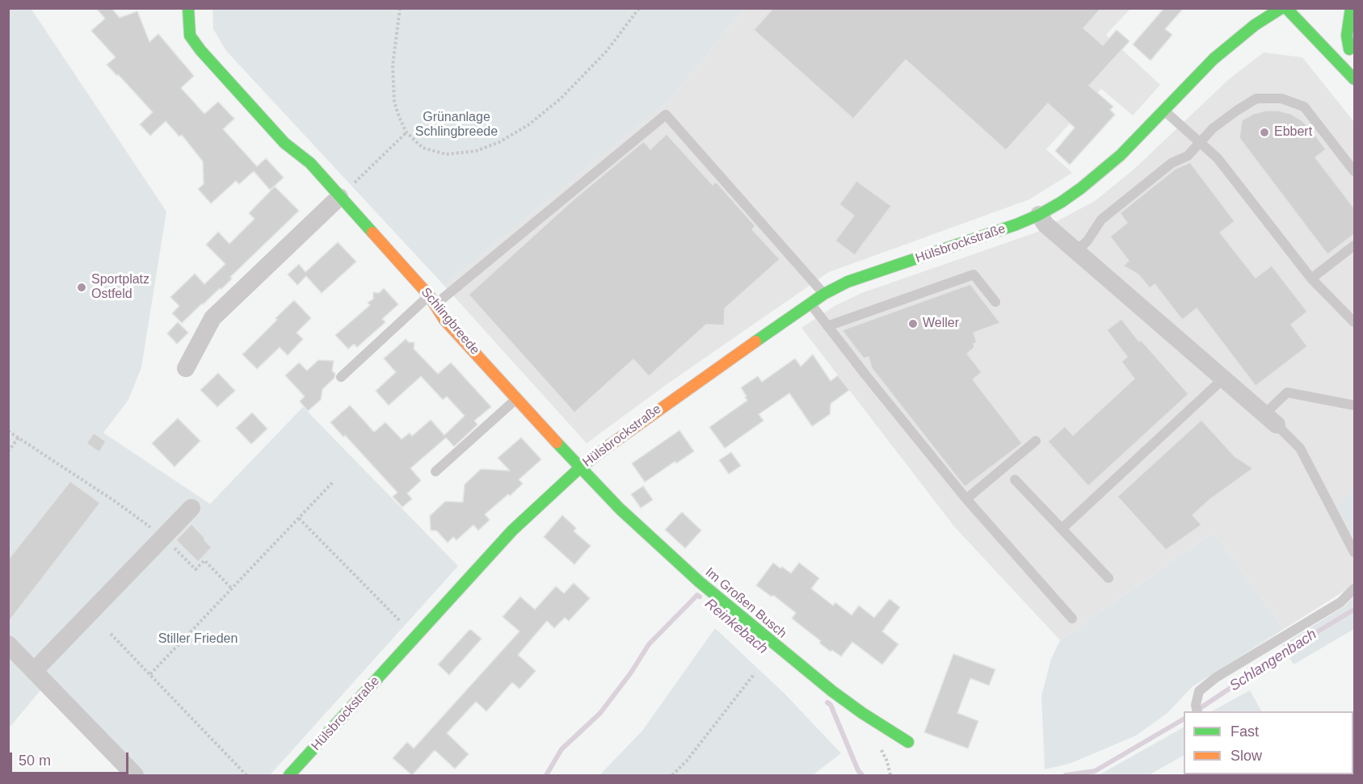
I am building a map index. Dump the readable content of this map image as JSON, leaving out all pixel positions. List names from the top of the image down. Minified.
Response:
{"streets":{"street":["Hülsbrockstraße","Schlingbreede","Im Großen Busch"]},"crossings":[["Hülsbrockstraße","Schlingbreede"],["Hülsbrockstraße","Im Großen Busch"],["Schlingbreede","Im Großen Busch"]],"water":["Reinkebach","Schlangenbach"],"parks":["Grünanlage Schlingbreede","Stiller Frieden"],"places":["Ebbert","Sportplatz Ostfeld","Weller"],"legend":["Fast","Slow"],"scale_bar":"50 m"}
